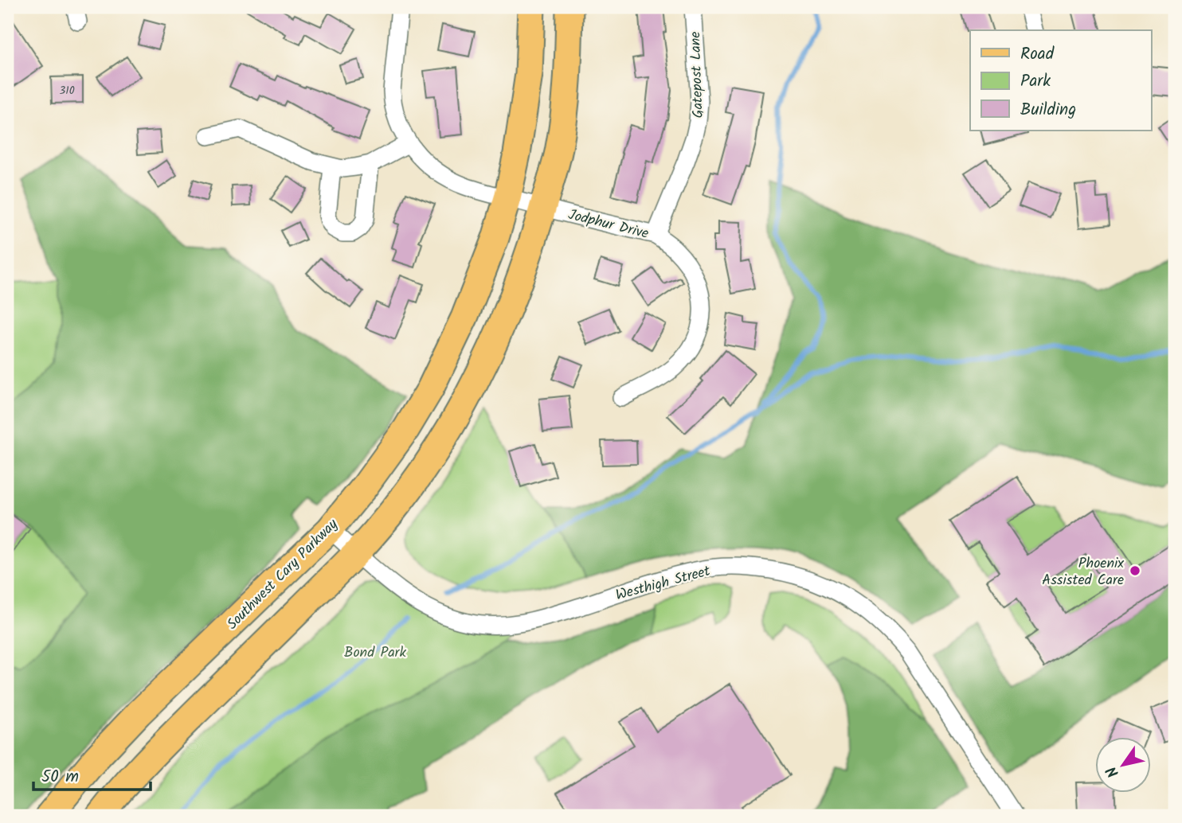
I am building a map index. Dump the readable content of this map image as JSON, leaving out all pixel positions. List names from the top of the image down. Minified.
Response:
{"streets":{"main road":["Southwest Cary Parkway"],"street":["Gatepost Lane","Jodphur Drive","Westhigh Street"]},"crossings":[["Gatepost Lane","Jodphur Drive"],["Jodphur Drive","Southwest Cary Parkway"],["Southwest Cary Parkway","Westhigh Street"]],"parks":["Bond Park"],"places":["Phoenix Assisted Care"],"house_numbers":["310"],"legend":["Road","Park","Building"],"scale_bar":"50 m","north":"bottom left"}
